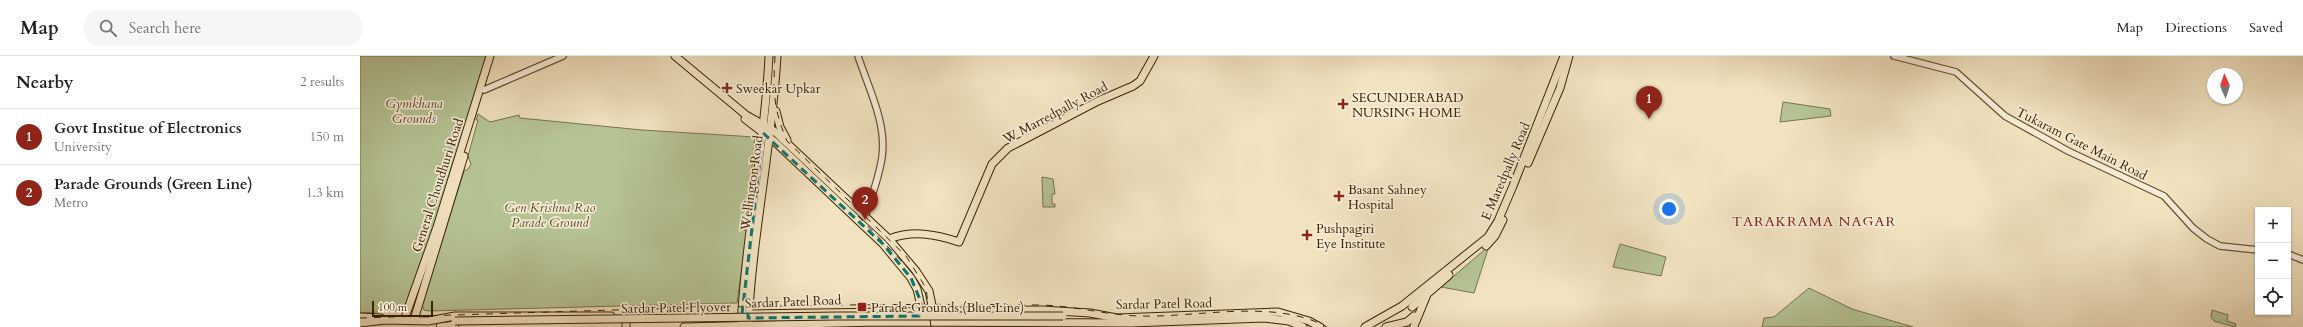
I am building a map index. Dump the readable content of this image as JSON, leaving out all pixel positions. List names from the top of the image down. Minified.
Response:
{"streets":{"main road":["W Marredpally Road","E Maredpally Road","Wellington Road","General Choudhuri Road","Sardar Patel Road","Sardar Patel Flyover"],"street":["Tukaram Gate Main Road"]},"crossings":[["General Choudhuri Road","Sardar Patel Road"],["Sardar Patel Road","Sardar Patel Flyover"]],"districts":["TARAKRAMA NAGAR"],"parks":["Gymkhana Grounds","Gen Krishna Rao Parade Ground"],"places":{"health":["Sweekar Upkar","SECUNDERABAD NURSING HOME","Basant Sahney Hospital","Pushpagiri Eye Institute"],"transit":["Parade Grounds (Blue Line)"]},"scale_bar":"100 m","north":"top","page":{"header":"Map","search":"Search here","nav":["Map","Directions","Saved"],"heading":["Nearby","2 results"],"pins":["1","2"],"list":[{"mark":"1","name":"Govt Institue of Electronics","note":"University","value":"150 m"},{"mark":"2","name":"Parade Grounds (Green Line)","note":"Metro","value":"1.3 km"}],"map_buttons":["+","−"],"scale":"100 m"}}
